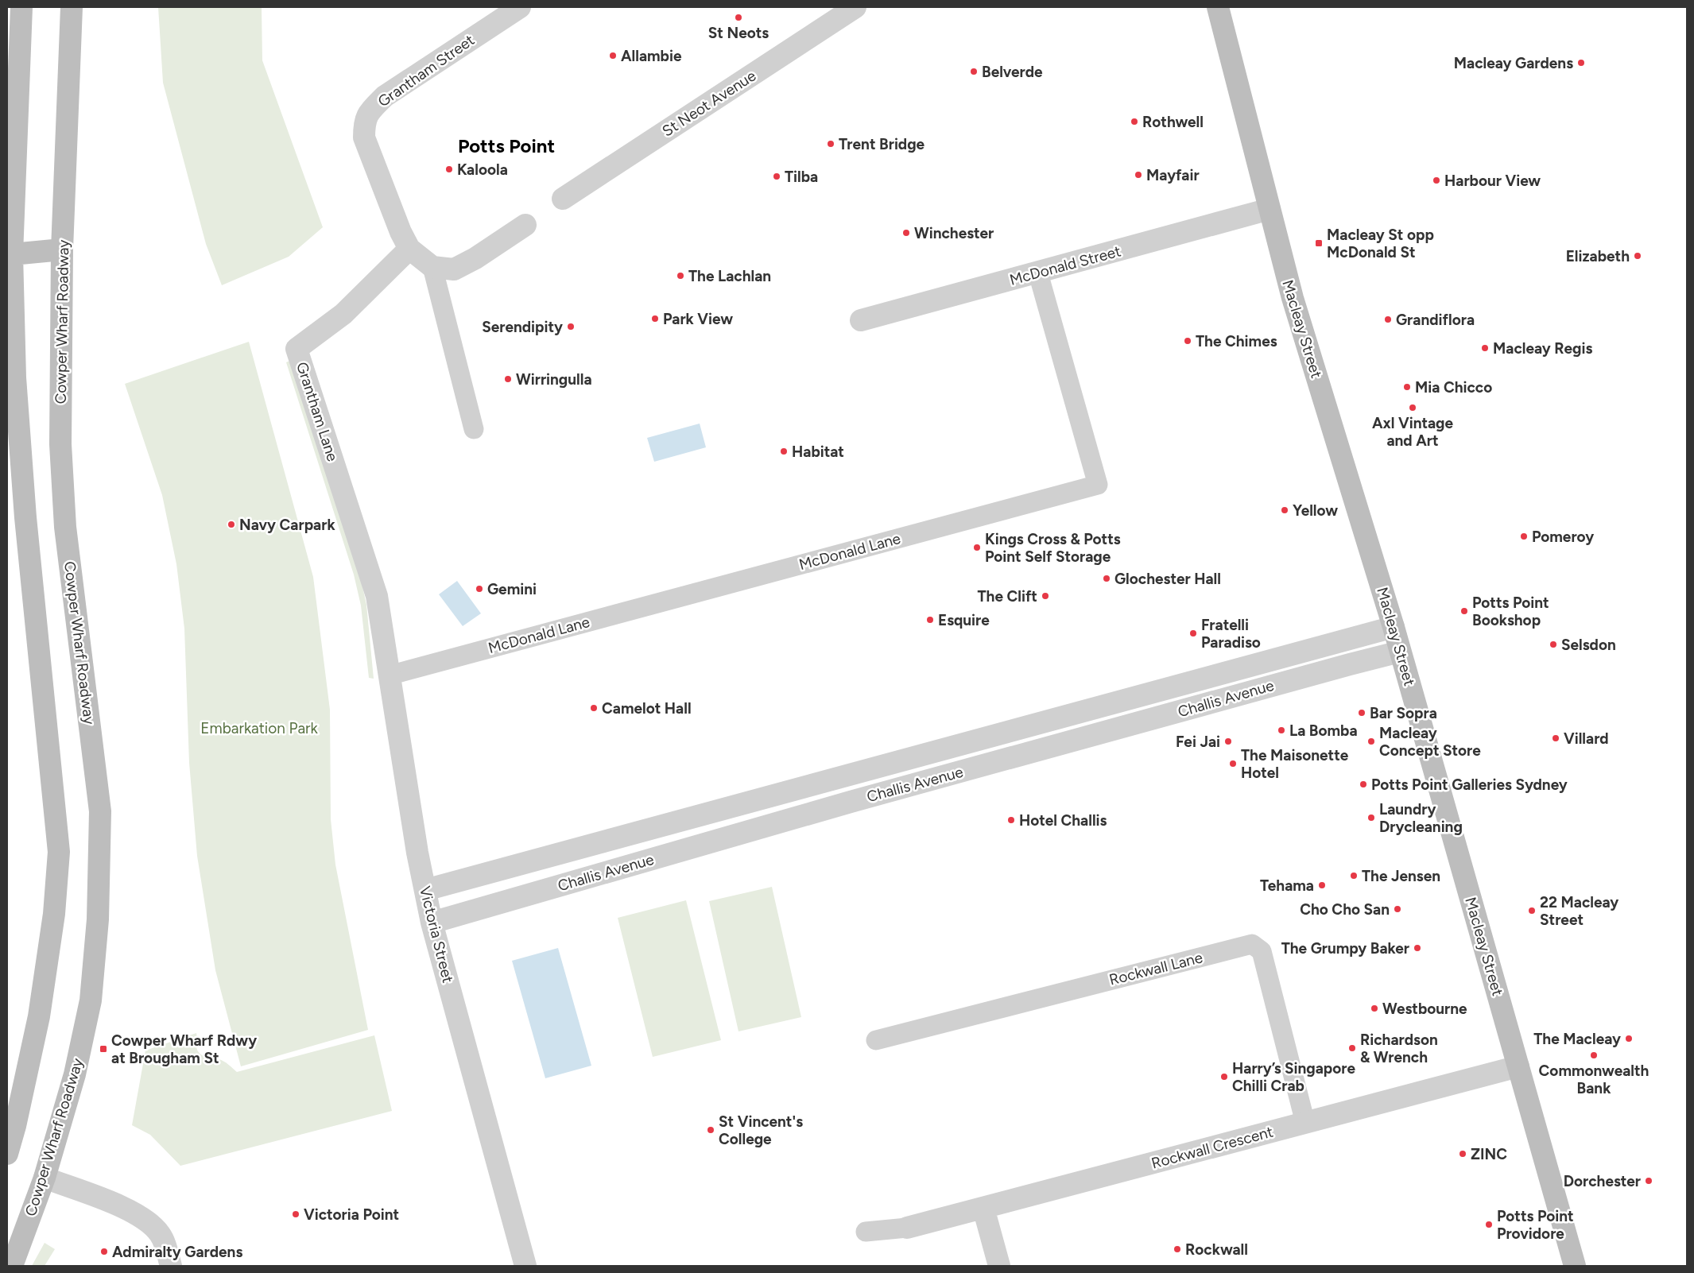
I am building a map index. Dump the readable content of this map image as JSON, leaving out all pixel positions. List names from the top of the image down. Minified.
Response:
{"streets":{"main road":["Cowper Wharf Roadway","Macleay Street"],"street":["Grantham Street","St Neot Avenue","McDonald Street","Grantham Lane","Challis Avenue","Victoria Street","Rockwall Crescent"],"lane":["McDonald Lane","Rockwall Lane"]},"crossings":[["Grantham Street","Grantham Lane"],["McDonald Street","Macleay Street"],["McDonald Street","McDonald Lane"],["Macleay Street","Challis Avenue"],["Macleay Street","Rockwall Crescent"],["Grantham Lane","Victoria Street"],["McDonald Lane","Victoria Street"],["Challis Avenue","Victoria Street"],["Rockwall Lane","Rockwall Crescent"]],"districts":["Potts Point"],"parks":["Embarkation Park"],"places":{"other":["St Neots","Allambie","Macleay Gardens","Belverde","Rothwell","Trent Bridge","Kaloola","Mayfair","Tilba","Harbour View","Winchester","Elizabeth","The Lachlan","Park View","Grandiflora","Serendipity","The Chimes","Macleay Regis","Wirringulla","Mia Chicco","Axl Vintage and Art","Habitat","Yellow","Navy Carpark","Pomeroy","Kings Cross & Potts Point Self Storage","Glochester Hall","Gemini","The Clift","Potts Point Bookshop","Esquire","Fratelli Paradiso","Selsdon","Camelot Hall","Bar Sopra","La Bomba","Villard","Fei Jai","Macleay Concept Store","The Maisonette Hotel","Potts Point Galleries Sydney","Laundry Drycleaning","Hotel Challis","The Jensen","Tehama","Cho Cho San","22 Macleay Street","The Grumpy Baker","Westbourne","The Macleay","Richardson & Wrench","Commonwealth Bank","Harry’s Singapore Chilli Crab","St Vincent's College","ZINC","Dorchester","Victoria Point","Potts Point Providore","Rockwall","Admiralty Gardens"],"transit":["Macleay St opp McDonald St","Cowper Wharf Rdwy at Brougham St"]}}
